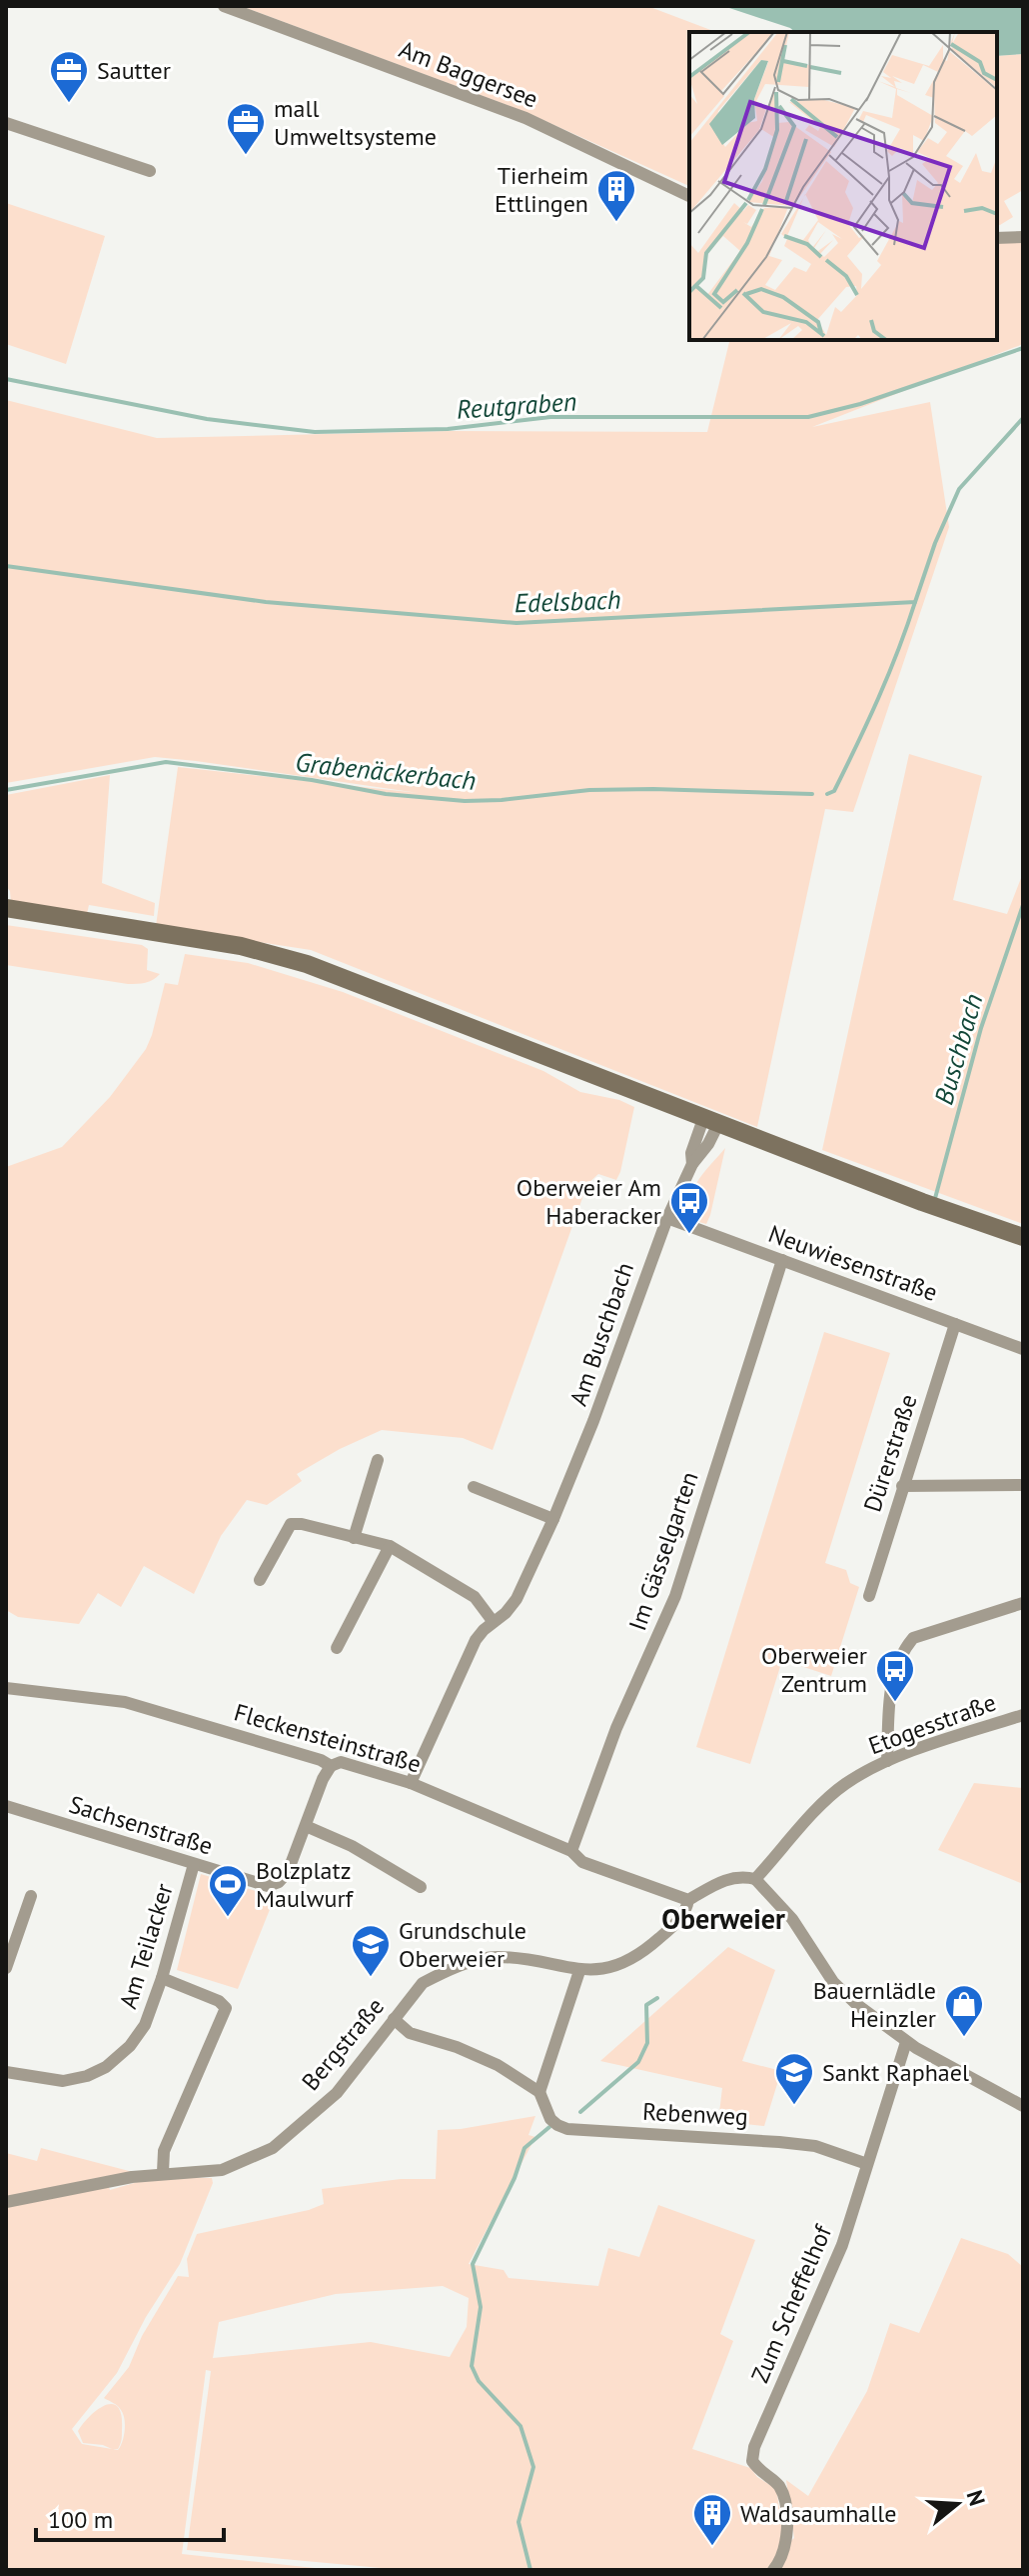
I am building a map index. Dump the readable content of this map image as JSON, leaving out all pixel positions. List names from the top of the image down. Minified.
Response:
{"streets":{"street":["Am Baggersee","Neuwiesenstraße","Am Buschbach","Dürerstraße","Im Gässelgarten","Etogesstraße","Fleckensteinstraße","Sachsenstraße","Am Teilacker","Bergstraße","Rebenweg","Zum Scheffelhof"]},"crossings":[["Neuwiesenstraße","Am Buschbach"],["Neuwiesenstraße","Dürerstraße"],["Neuwiesenstraße","Im Gässelgarten"],["Am Buschbach","Fleckensteinstraße"],["Im Gässelgarten","Fleckensteinstraße"],["Fleckensteinstraße","Sachsenstraße"],["Fleckensteinstraße","Bergstraße"],["Sachsenstraße","Am Teilacker"],["Bergstraße","Rebenweg"],["Rebenweg","Zum Scheffelhof"]],"districts":["Oberweier"],"water":["Reutgraben","Edelsbach","Grabenäckerbach","Buschbach"],"places":{"office":["Sautter","mall Umweltsysteme"],"building":["Tierheim Ettlingen","Waldsaumhalle"],"bus stop":["Oberweier Am Haberacker","Oberweier Zentrum"],"sports":["Bolzplatz Maulwurf"],"school or university":["Grundschule Oberweier","Sankt Raphael"],"shop":["Bauernlädle Heinzler"]},"scale_bar":"100 m","north":"right"}
